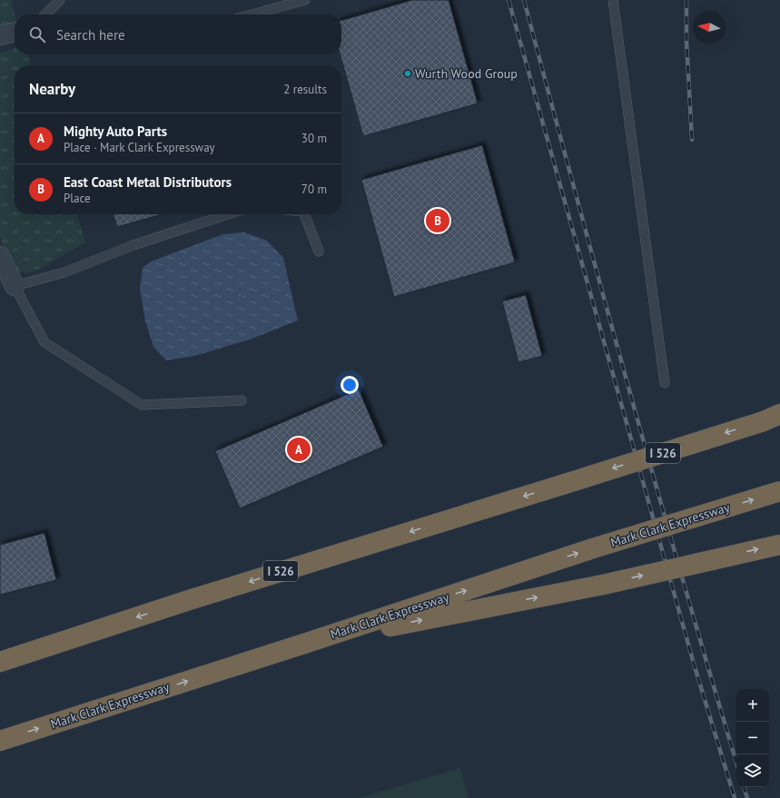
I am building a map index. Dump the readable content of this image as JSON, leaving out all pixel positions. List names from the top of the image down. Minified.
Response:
{"streets":{"highway":["I 526","Mark Clark Expressway"]},"places":["Wurth Wood Group"],"north":"left","page":{"search":"Search here","heading":["Nearby","2 results"],"list":[{"mark":"A","name":"Mighty Auto Parts","note":"Place · Mark Clark Expressway","value":"30 m"},{"mark":"B","name":"East Coast Metal Distributors","note":"Place","value":"70 m"}],"pins":["B","A"],"map_buttons":["+","−"]}}
